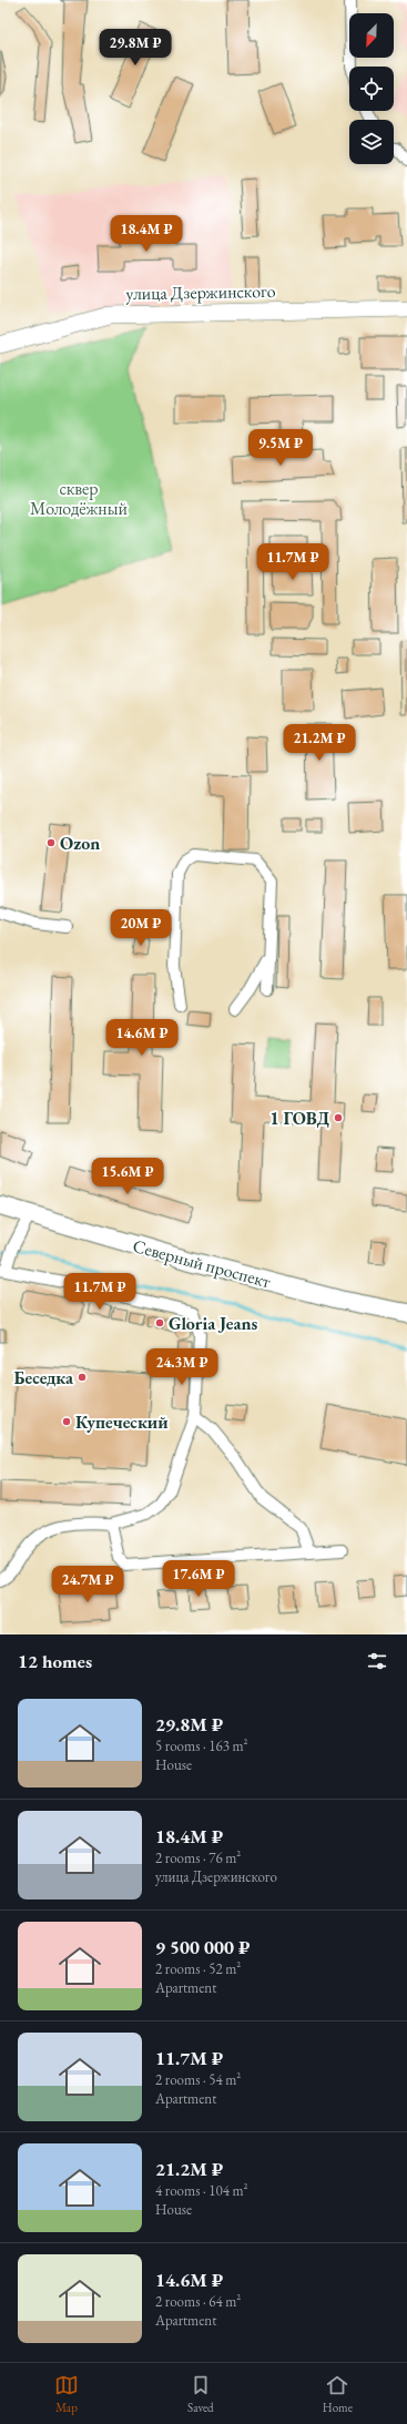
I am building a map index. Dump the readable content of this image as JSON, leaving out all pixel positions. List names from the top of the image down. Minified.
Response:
{"streets":{"main road":["Северный проспект"],"street":["улица Дзержинского"]},"parks":["сквер Молодёжный"],"places":["Ozon","1 ГОВД","Gloria Jeans","Беседка","Купеческий"],"north":"bottom left","page":{"price":["29.8M ₽","18.4M ₽","9.5M ₽","11.7M ₽","21.2M ₽","20M ₽","14.6M ₽","15.6M ₽","11.7M ₽","24.3M ₽","17.6M ₽","24.7M ₽"],"heading":"12 homes","list":[{"name":"29.8M ₽","note":"5 rooms · 163 m² · House"},{"name":"18.4M ₽","note":"2 rooms · 76 m² · улица Дзержинского"},{"name":"9 500 000 ₽","note":"2 rooms · 52 m² · Apartment"},{"name":"11.7M ₽","note":"2 rooms · 54 m² · Apartment"},{"name":"21.2M ₽","note":"4 rooms · 104 m² · House"},{"name":"14.6M ₽","note":"2 rooms · 64 m² · Apartment"}],"tabs":["Map","Saved","Home"]}}
